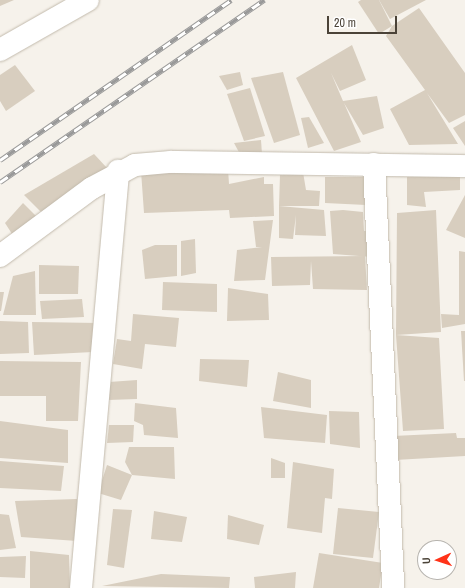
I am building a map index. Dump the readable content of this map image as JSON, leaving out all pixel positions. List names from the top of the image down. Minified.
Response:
{"scale_bar":"20 m","north":"left"}
